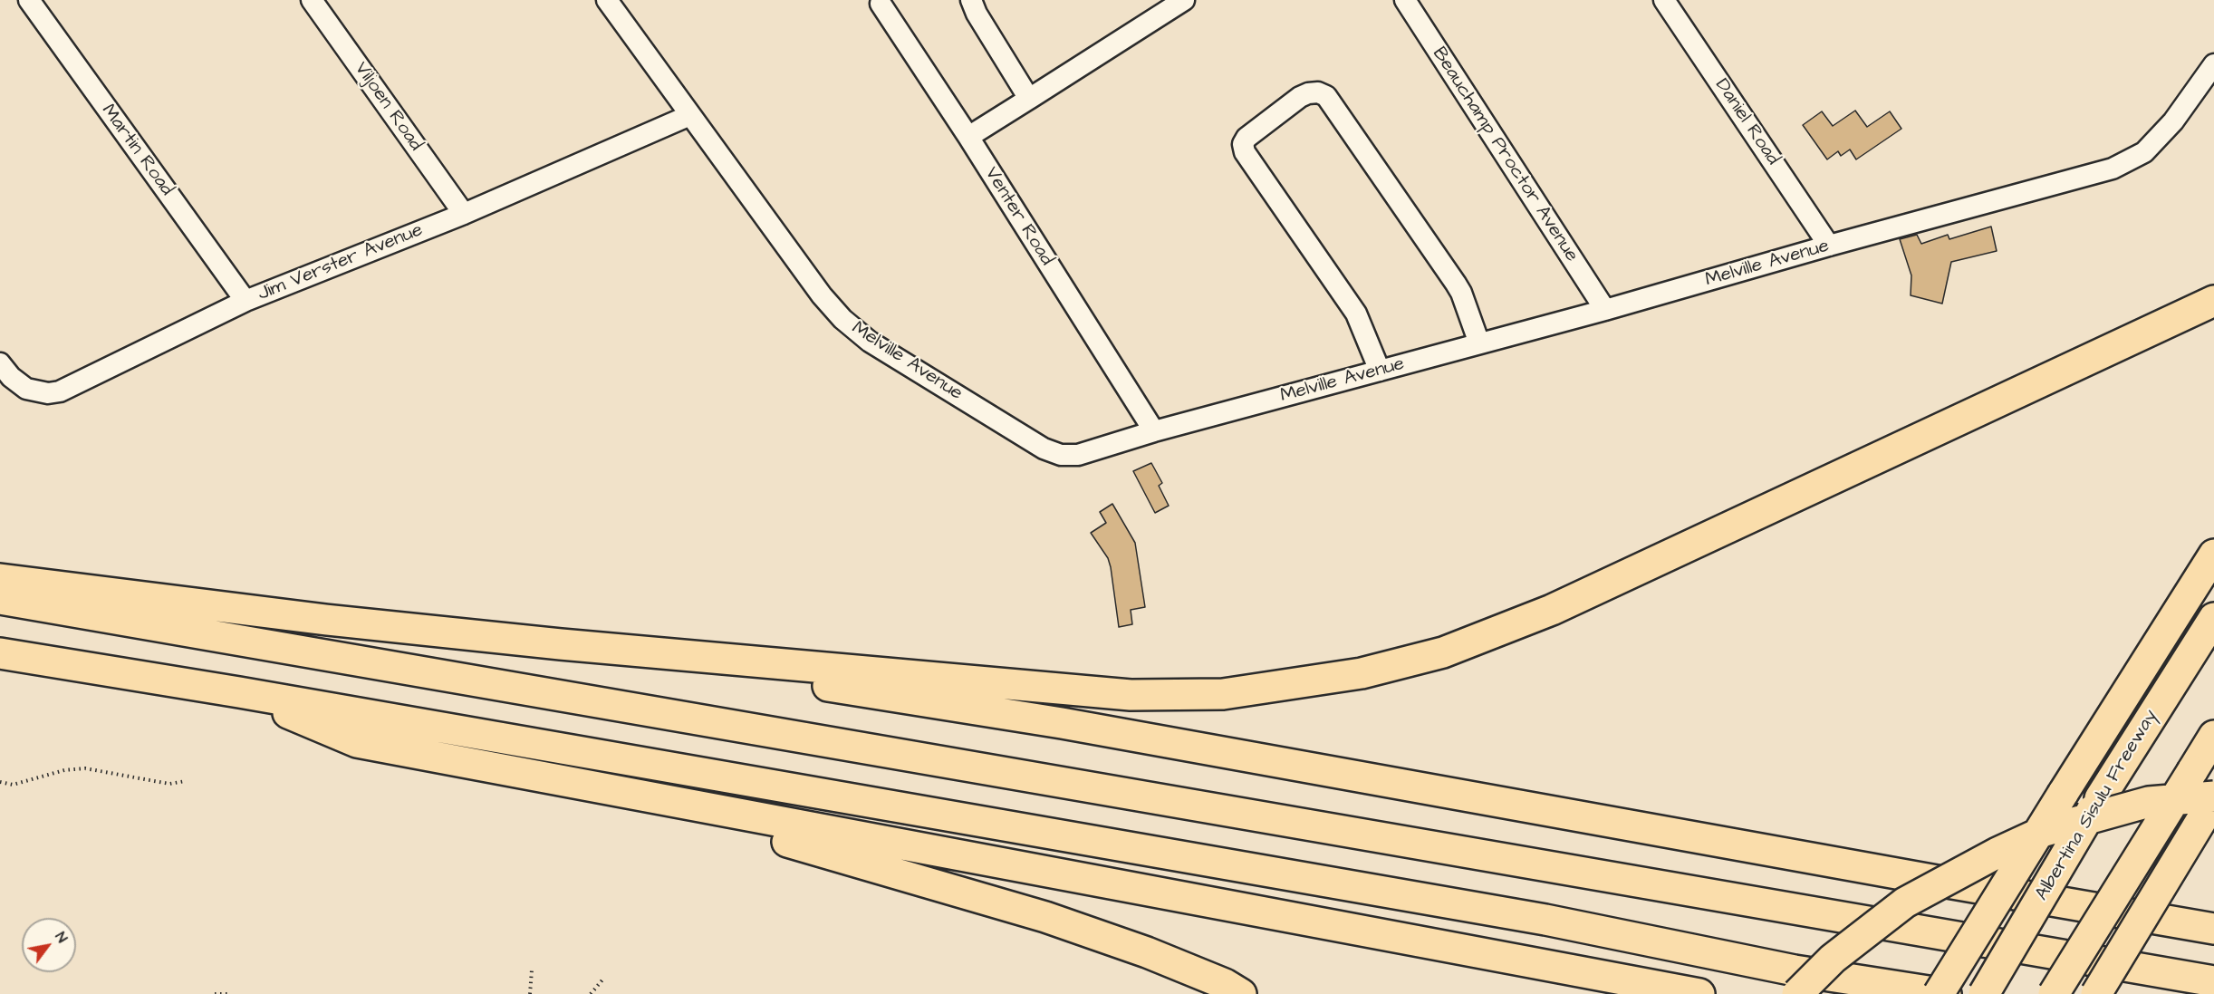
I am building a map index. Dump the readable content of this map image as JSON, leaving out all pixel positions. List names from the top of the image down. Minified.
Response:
{"streets":{"highway":["Albertina Sisulu Freeway"],"street":["Viljoen Road","Daniel Road","Martin Road","Beauchamp Proctor Avenue","Venter Road","Jim Verster Avenue","Melville Avenue"]},"crossings":[["Viljoen Road","Jim Verster Avenue"],["Daniel Road","Melville Avenue"],["Martin Road","Jim Verster Avenue"],["Beauchamp Proctor Avenue","Melville Avenue"],["Venter Road","Melville Avenue"],["Jim Verster Avenue","Melville Avenue"]],"north":"top right"}
